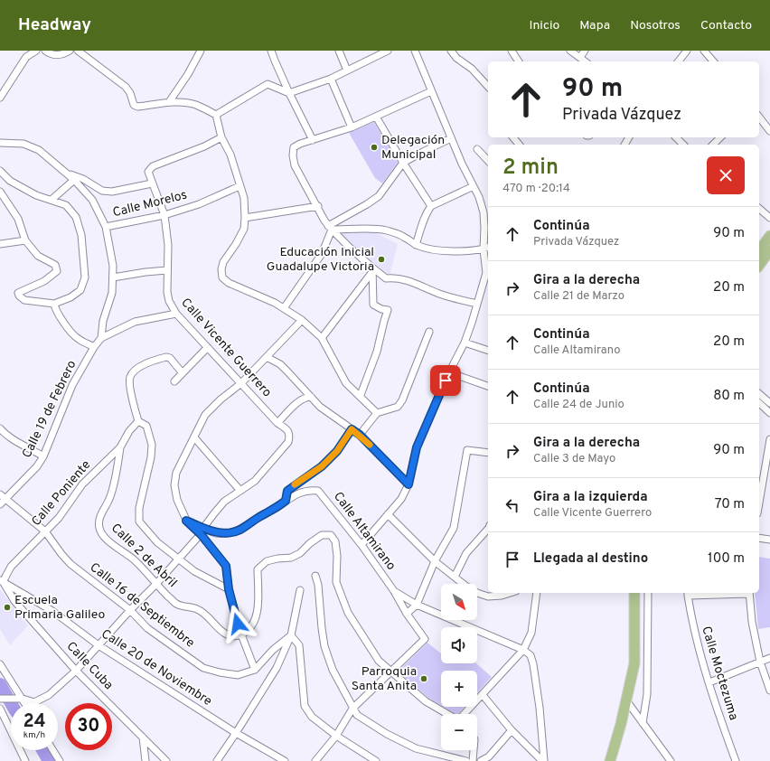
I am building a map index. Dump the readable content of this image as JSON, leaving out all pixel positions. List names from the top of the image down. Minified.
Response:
{"streets":{"street":["Calle Morelos","Calle Vicente Guerrero","Calle 19 de Febrero","Calle Poniente","Calle Altamirano","Calle 2 de Abril","Calle 16 de Septiembre","Calle Cuba","Calle 20 de Noviembre","Calle Moctezuma"]},"crossings":[["Calle Morelos","Calle Vicente Guerrero"],["Calle Vicente Guerrero","Calle 19 de Febrero"],["Calle 19 de Febrero","Calle 16 de Septiembre"],["Calle Poniente","Calle 2 de Abril"],["Calle Poniente","Calle 16 de Septiembre"],["Calle Poniente","Calle Cuba"],["Calle Poniente","Calle 20 de Noviembre"],["Calle Cuba","Calle 20 de Noviembre"]],"places":["Delegación Municipal","Educación Inicial Guadalupe Victoria","Escuela Primaria Galileo","Parroquia Santa Anita"],"north":"bottom right","page":{"header":"Headway","nav":["Inicio","Mapa","Nosotros","Contacto"],"turn":["90 m","Privada Vázquez"],"heading":["2 min","470 m · 20:14"],"list":[{"name":"Continúa","note":"Privada Vázquez","value":"90 m"},{"name":"Gira a la derecha","note":"Calle 21 de Marzo","value":"20 m"},{"name":"Continúa","note":"Calle Altamirano","value":"20 m"},{"name":"Continúa","note":"Calle 24 de Junio","value":"80 m"},{"name":"Gira a la derecha","note":"Calle 3 de Mayo","value":"90 m"},{"name":"Gira a la izquierda","note":"Calle Vicente Guerrero","value":"70 m"},{"name":"Llegada al destino","value":"100 m"}],"map_buttons":["+","−"],"speed":"24 km/h","limit":"30"}}
